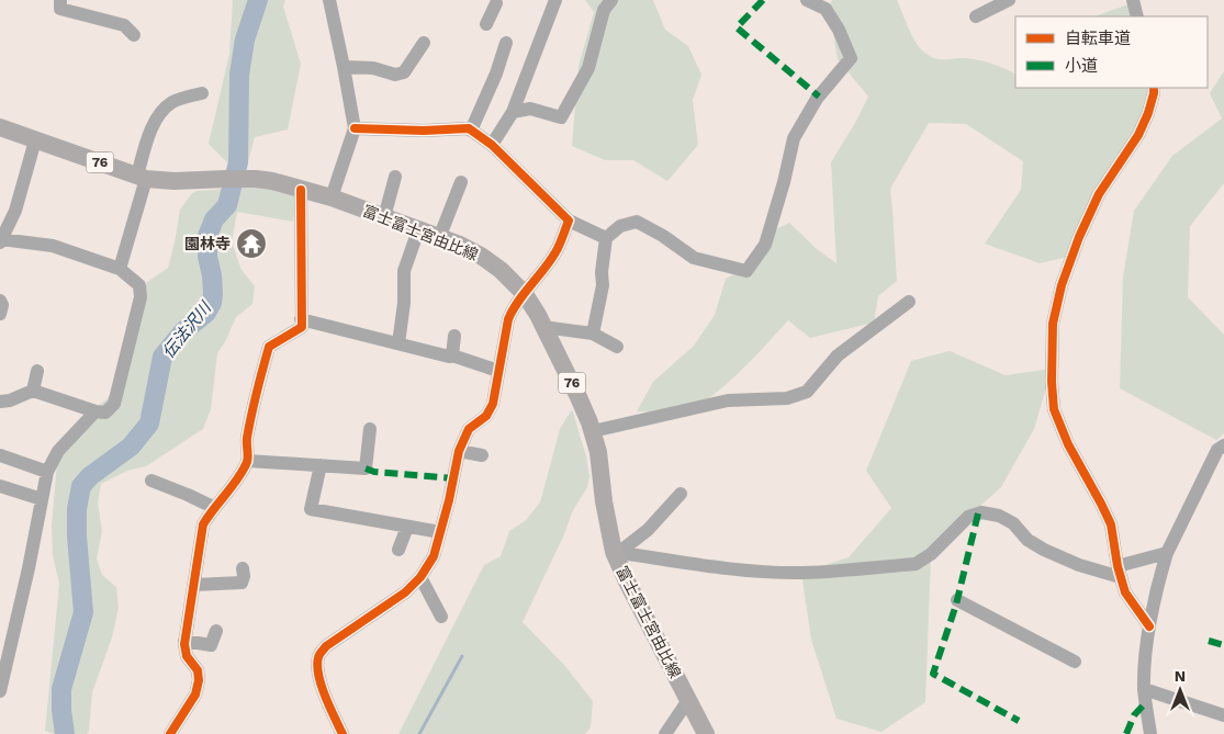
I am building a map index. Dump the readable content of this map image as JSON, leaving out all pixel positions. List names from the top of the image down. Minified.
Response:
{"streets":{"main road":["76","富士富士宮由比線"]},"water":["伝法沢川"],"places":{"temple":["園林寺"]},"legend":["自転車道","小道"],"north":"top"}
